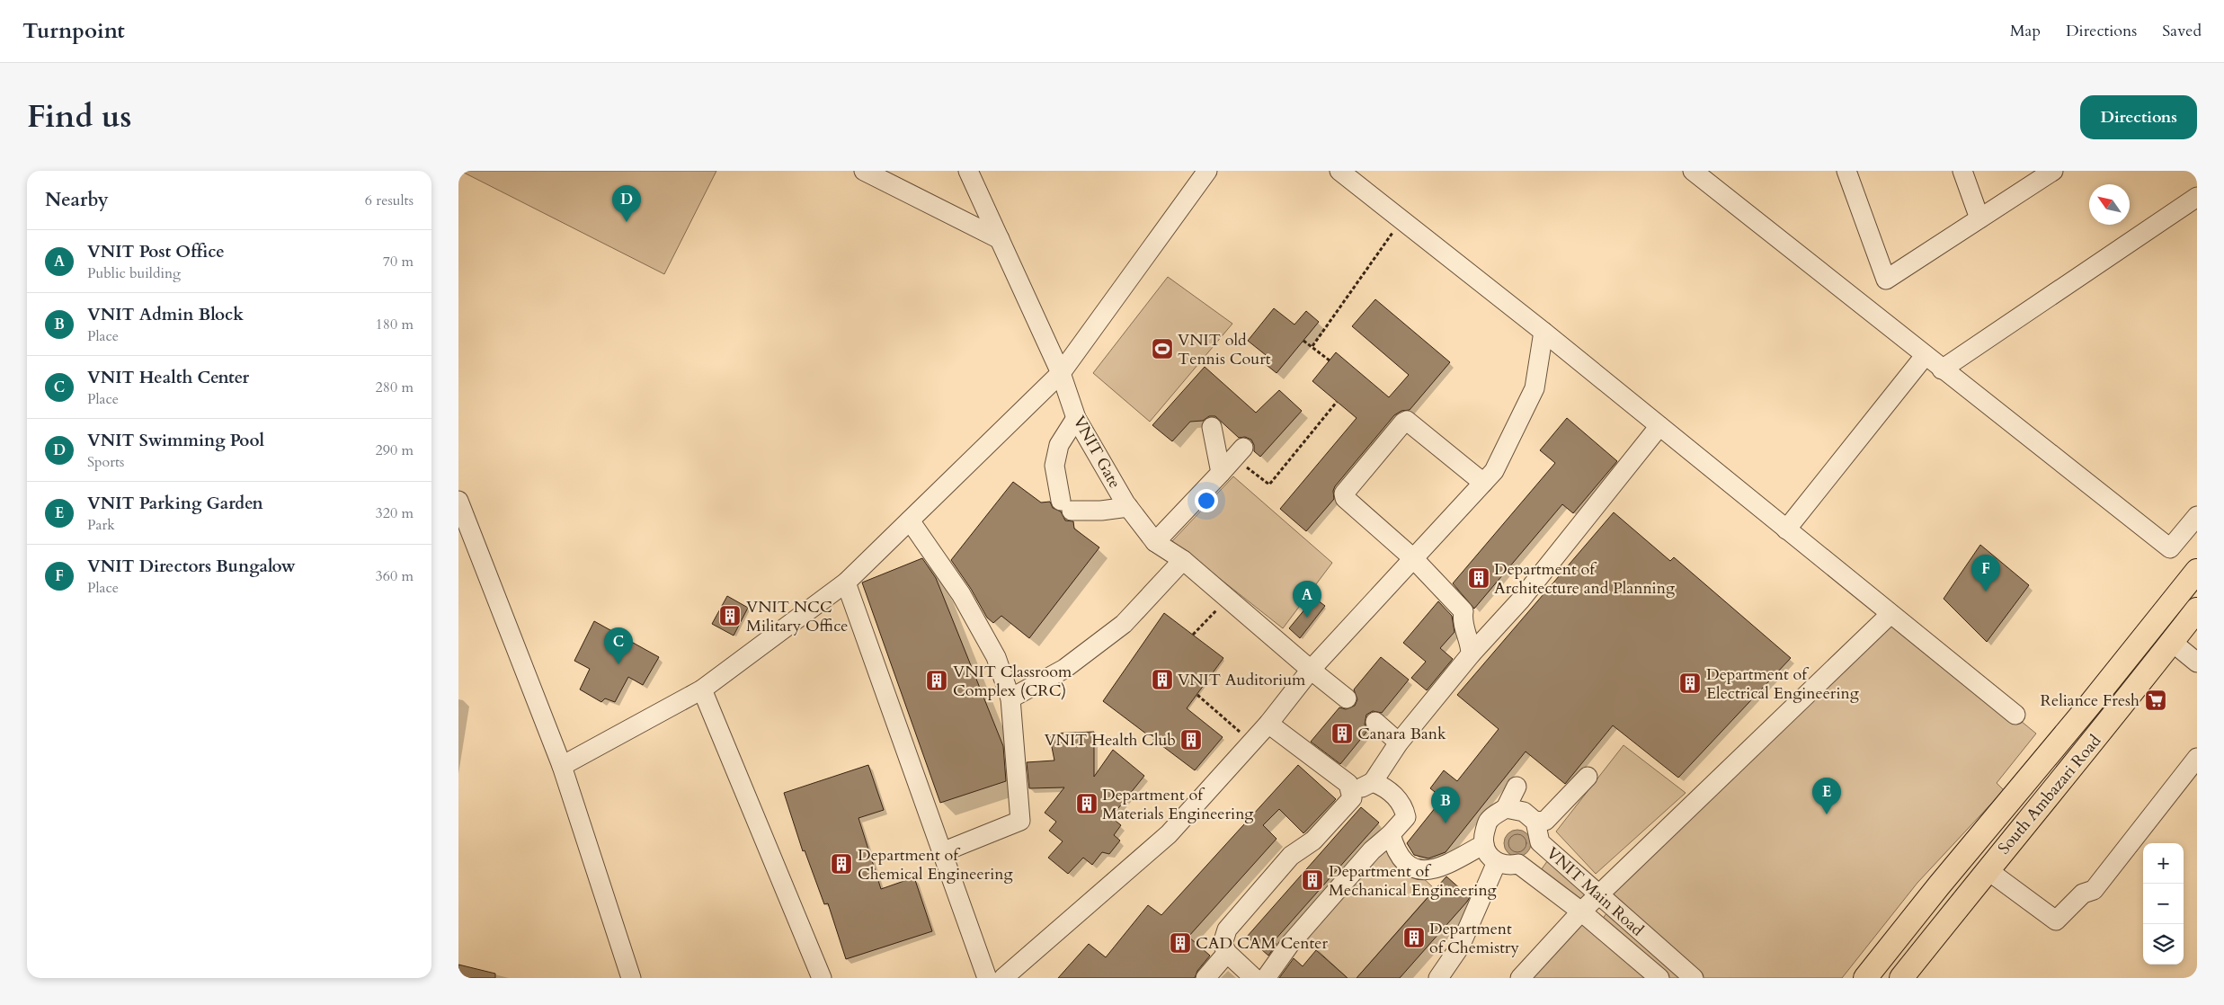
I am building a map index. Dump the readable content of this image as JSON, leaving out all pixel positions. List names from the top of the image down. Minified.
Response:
{"streets":{"main road":["South Ambazari Road"],"street":["VNIT Gate","VNIT Main Road"]},"places":{"sports":["VNIT old Tennis Court"],"building":["Department of Architecture and Planning","VNIT NCC Military Office","VNIT Auditorium","VNIT Classroom Complex (CRC)","Department of Electrical Engineering","Canara Bank","VNIT Health Club","Department of Materials Engineering","Department of Chemical Engineering","Department of Mechanical Engineering","Department of Chemistry","CAD CAM Center"],"supermarket":["Reliance Fresh"]},"north":"top left","page":{"header":"Turnpoint","nav":["Map","Directions","Saved"],"title":"Find us","buttons":"Directions","heading":["Nearby","6 results"],"pins":["D","F","A","C","E","B"],"list":[{"mark":"A","name":"VNIT Post Office","note":"Public building","value":"70 m"},{"mark":"B","name":"VNIT Admin Block","note":"Place","value":"180 m"},{"mark":"C","name":"VNIT Health Center","note":"Place","value":"280 m"},{"mark":"D","name":"VNIT Swimming Pool","note":"Sports","value":"290 m"},{"mark":"E","name":"VNIT Parking Garden","note":"Park","value":"320 m"},{"mark":"F","name":"VNIT Directors Bungalow","note":"Place","value":"360 m"}],"map_buttons":["+","−"]}}
